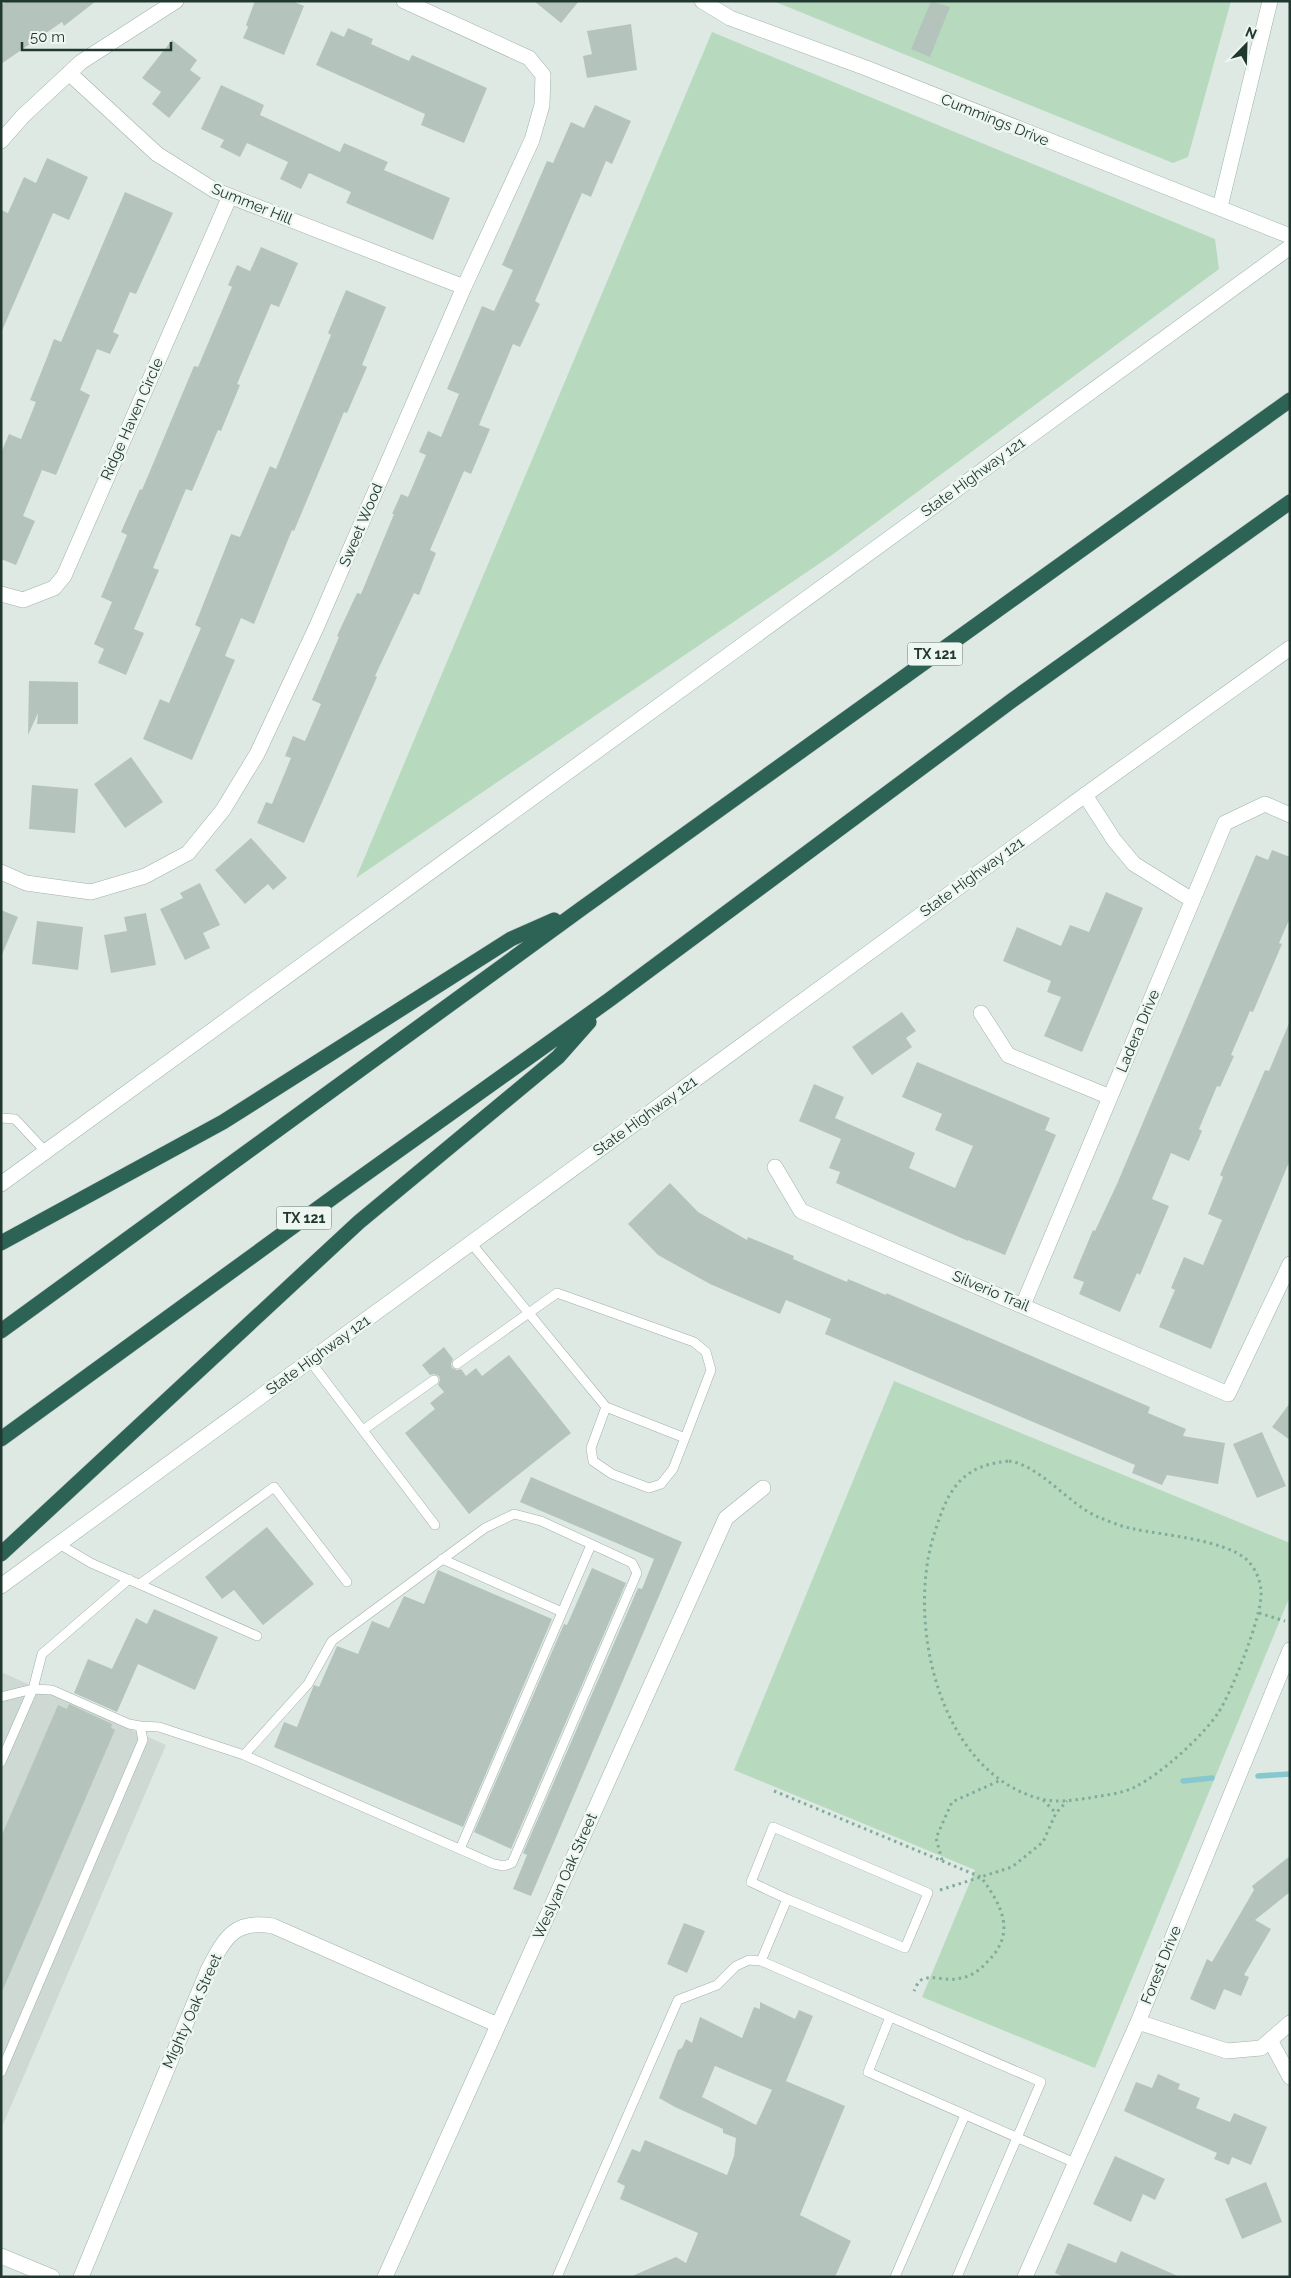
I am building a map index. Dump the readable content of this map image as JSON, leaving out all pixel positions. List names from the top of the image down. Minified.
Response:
{"streets":{"highway":["TX 121"],"street":["Cummings Drive","Summer Hill","Ridge Haven Circle","State Highway 121","Sweet Wood","Ladera Drive","Silverio Trail","Weslyan Oak Street","Forest Drive","Mighty Oak Street"]},"crossings":[["Summer Hill","Ridge Haven Circle"],["Summer Hill","Sweet Wood"],["Ladera Drive","Silverio Trail"],["Weslyan Oak Street","Mighty Oak Street"]],"scale_bar":"50 m","north":"top right"}
